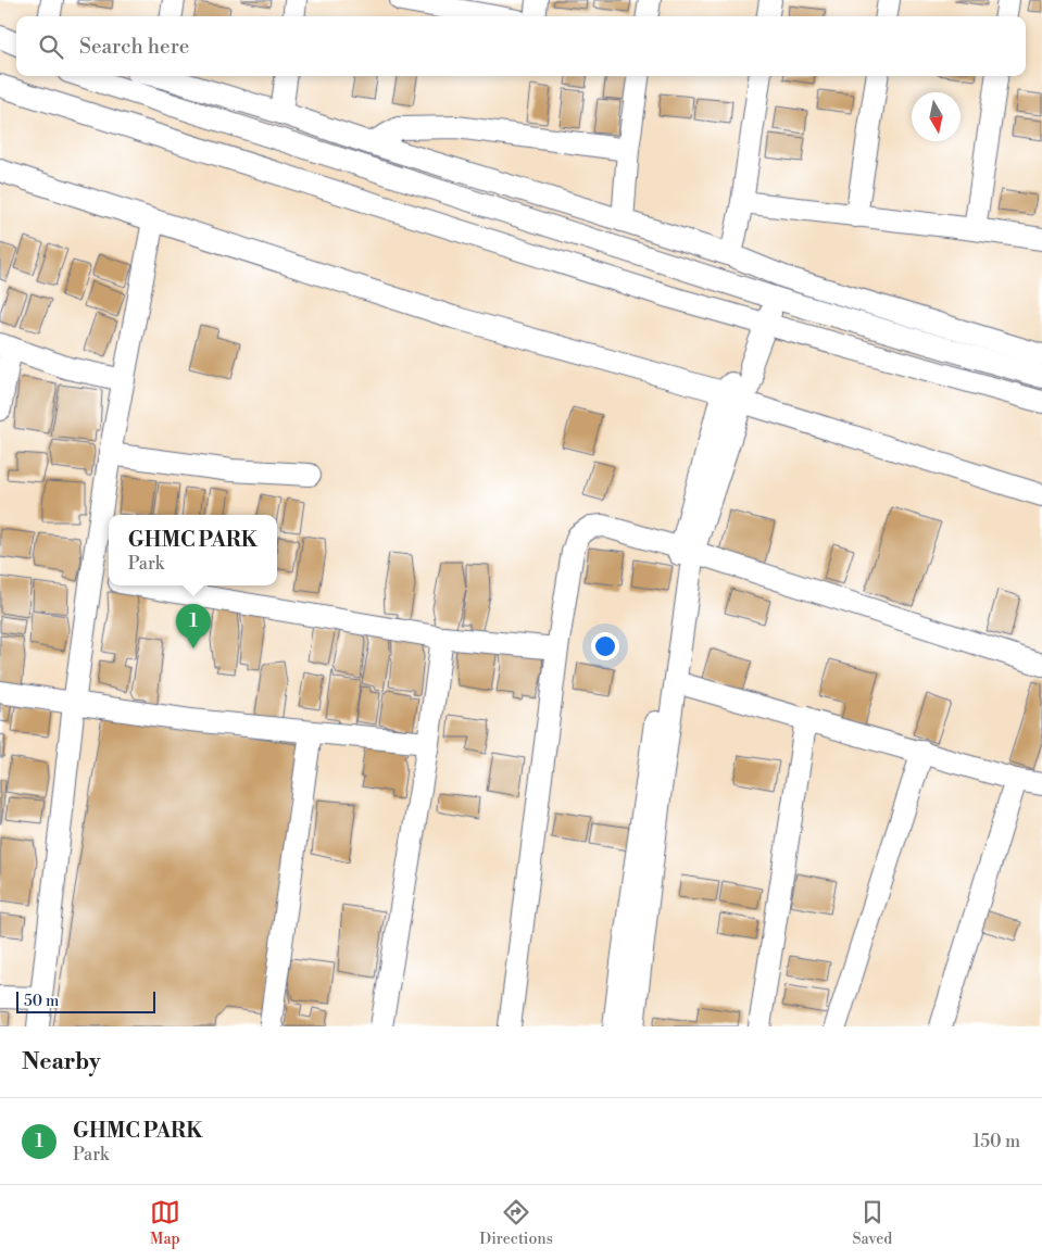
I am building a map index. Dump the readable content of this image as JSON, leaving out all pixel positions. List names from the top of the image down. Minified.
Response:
{"scale_bar":"50 m","north":"bottom","page":{"search":"Search here","popup":["GHMC PARK","Park"],"pins":"1","scale":"50 m","heading":"Nearby","list":[{"mark":"1","name":"GHMC PARK","note":"Park","value":"150 m"}],"nav":["Map","Directions","Saved"]}}
